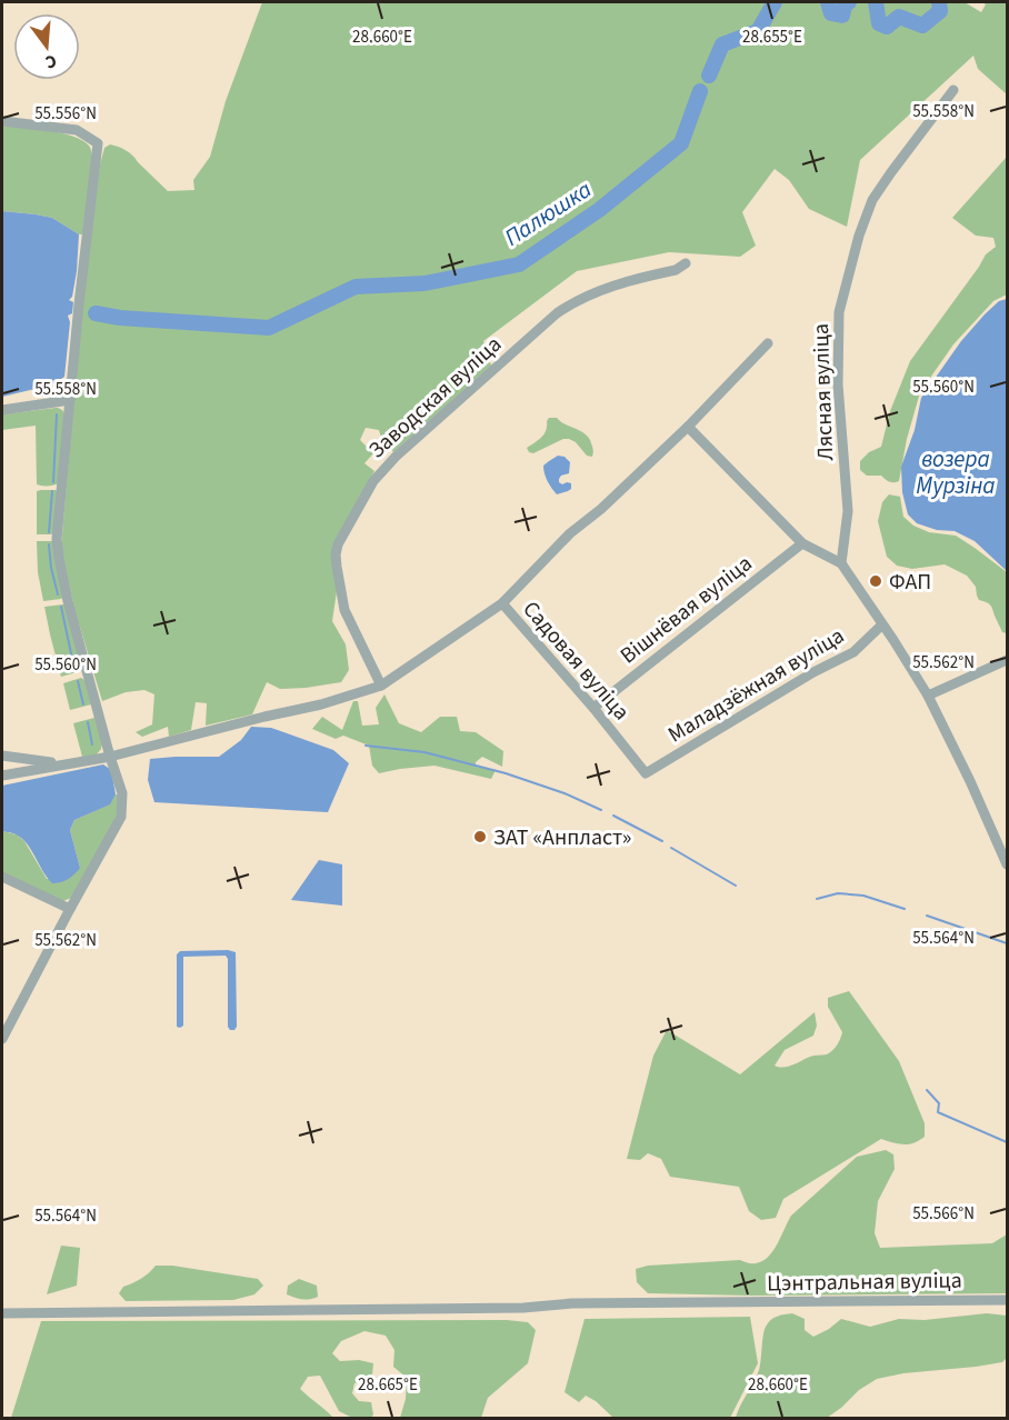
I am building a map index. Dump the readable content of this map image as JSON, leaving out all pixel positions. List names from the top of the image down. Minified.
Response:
{"streets":{"street":["Лясная вуліца","Заводская вуліца","Вішнёвая вуліца","Садовая вуліца","Маладзёжная вуліца","Цэнтральная вуліца"]},"crossings":[["Вішнёвая вуліца","Садовая вуліца"],["Садовая вуліца","Маладзёжная вуліца"]],"water":["Палюшка","возера Мурзіна"],"places":["ФАП","ЗАТ «Анпласт»"],"north":"bottom","coordinates":["28.660°E","28.655°E","55.558°N","55.556°N","55.560°N","55.562°N","55.564°N","55.566°N","28.665°E"]}
